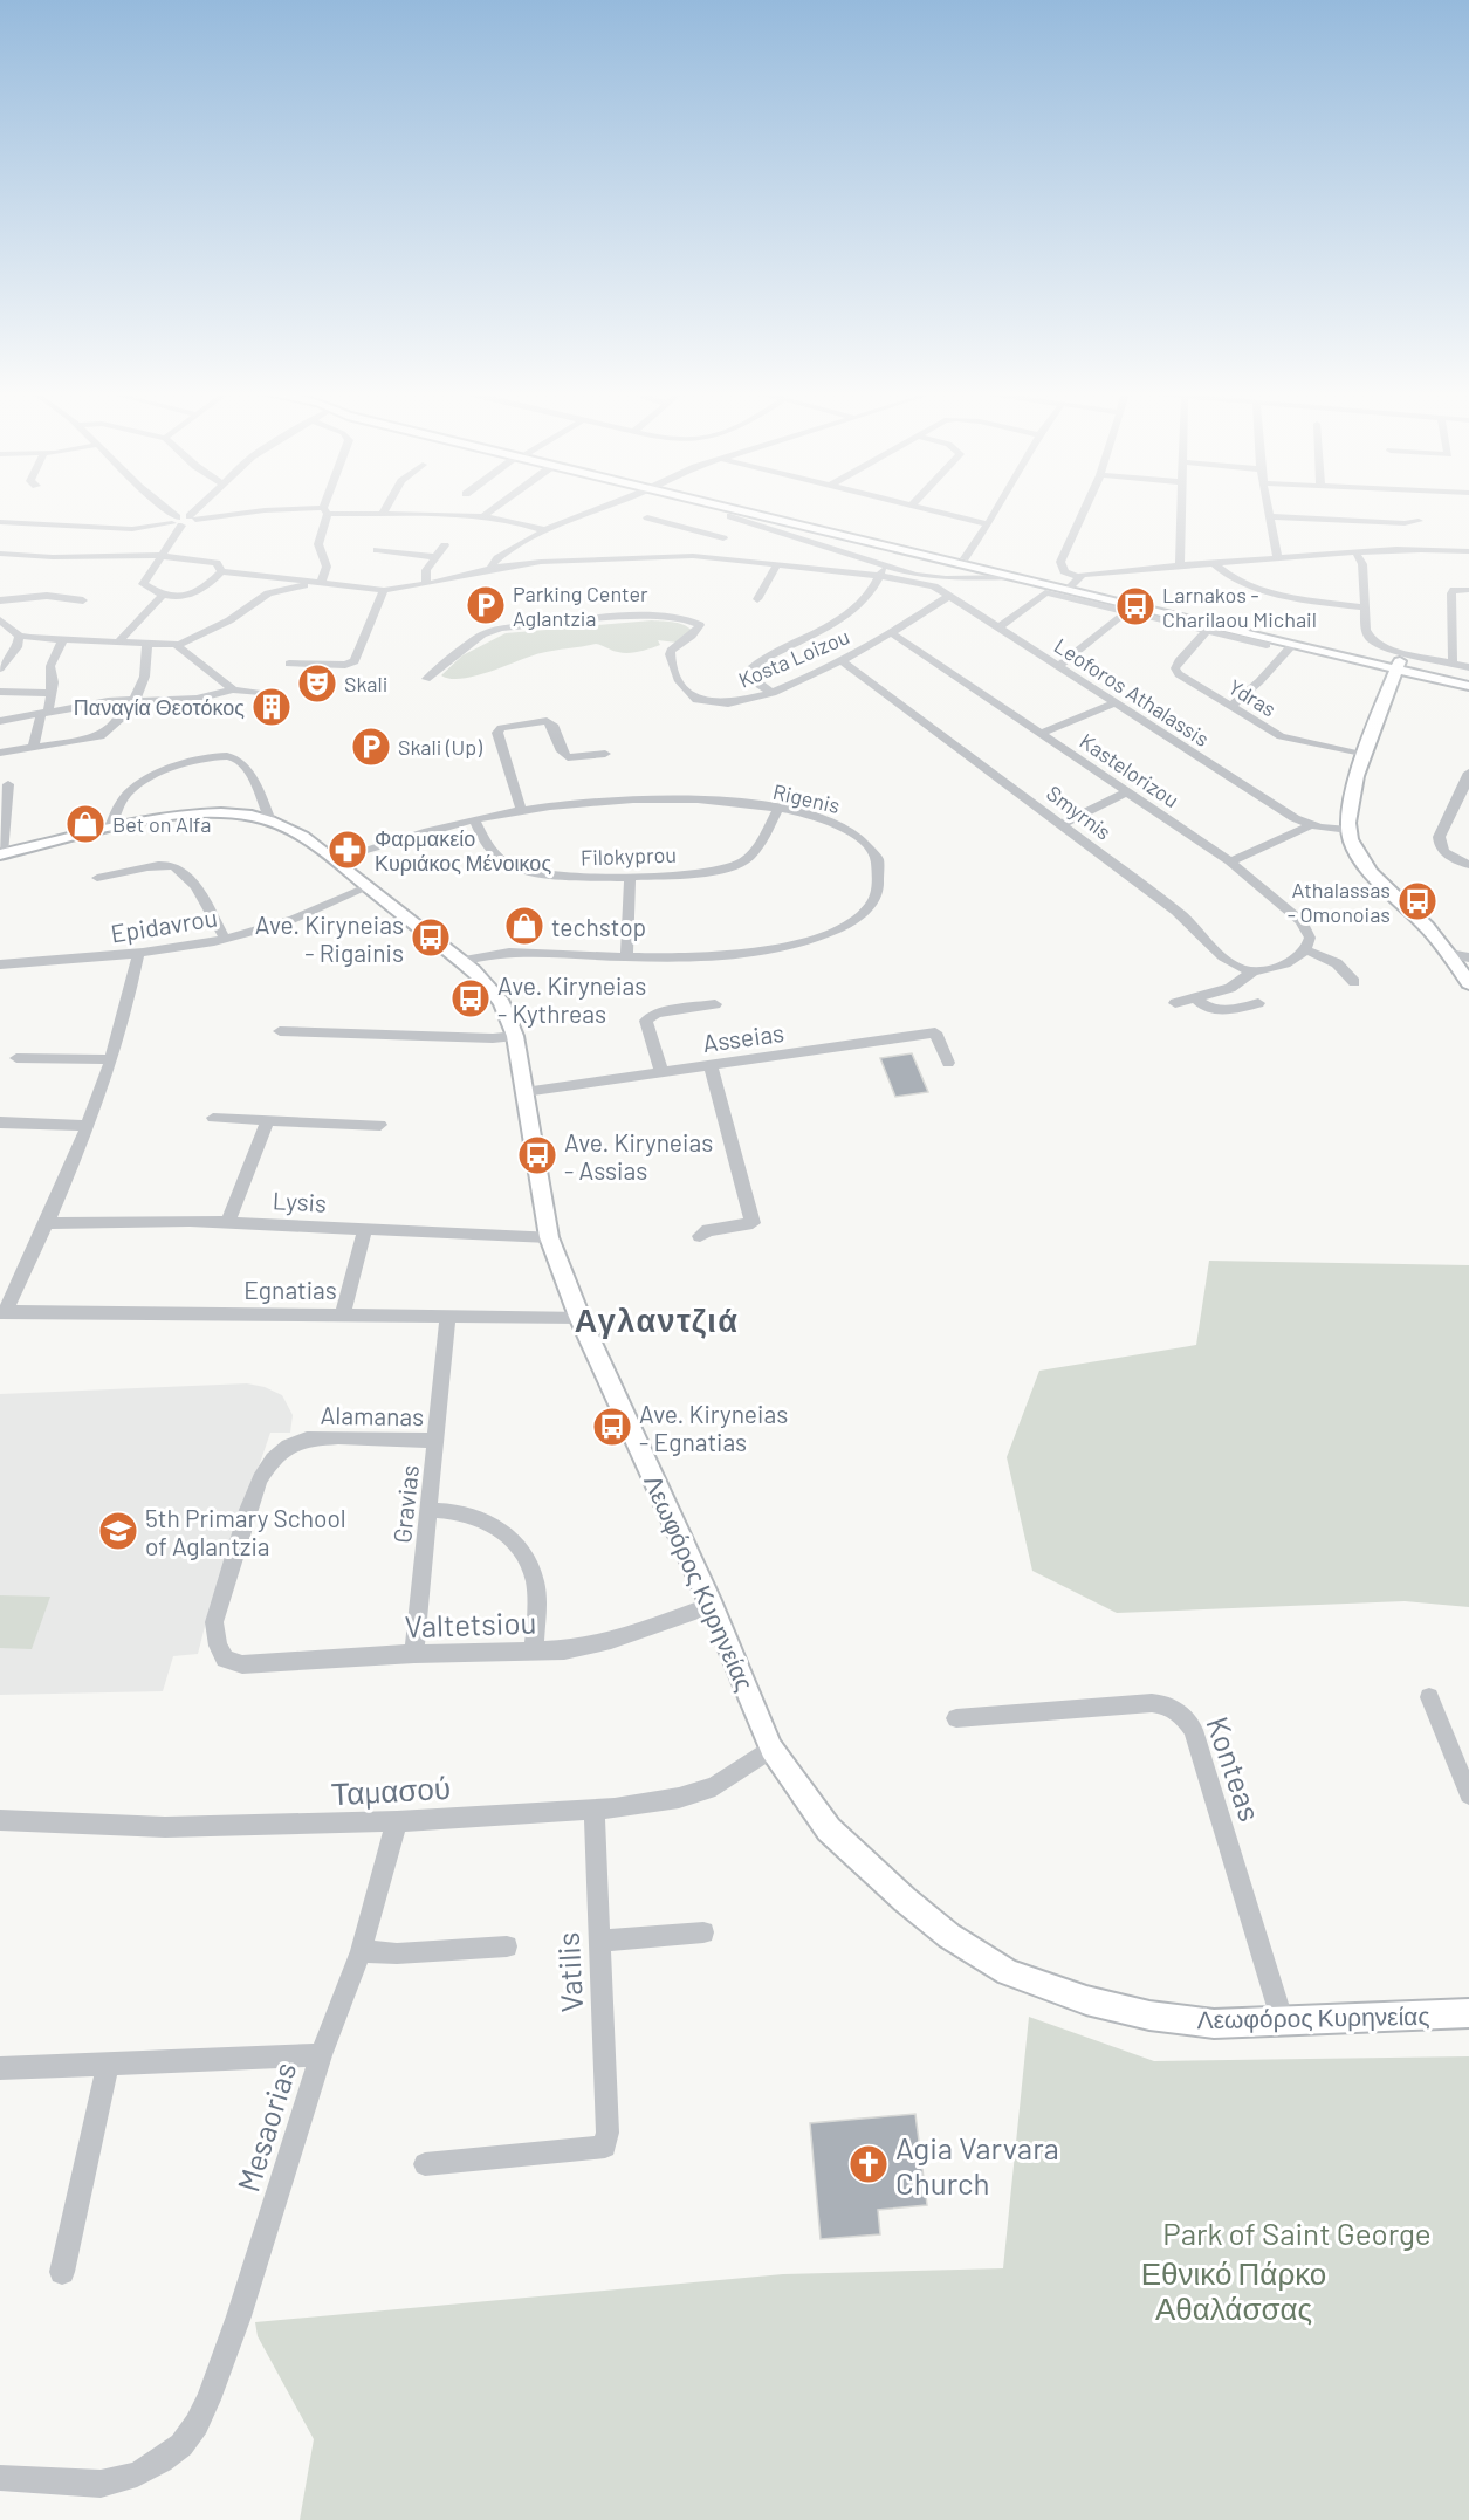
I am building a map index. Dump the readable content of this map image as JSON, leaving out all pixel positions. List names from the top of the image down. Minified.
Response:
{"streets":{"main road":["Λεωφόρος Κυρηνείας"],"street":["Kosta Loizou","Leoforos Athalassis","Ydras","Kastelorizou","Rigenis","Smyrnis","Filokyprou","Epidavrou","Asseias","Lysis","Egnatias","Alamanas","Gravias","Valtetsiou","Konteas","Ταμασού","Vatilis","Mesaorias"]},"crossings":[["Kosta Loizou","Leoforos Athalassis"],["Kosta Loizou","Kastelorizou"],["Kosta Loizou","Smyrnis"],["Rigenis","Filokyprou"],["Rigenis","Λεωφόρος Κυρηνείας"],["Epidavrou","Λεωφόρος Κυρηνείας"],["Asseias","Λεωφόρος Κυρηνείας"],["Lysis","Λεωφόρος Κυρηνείας"],["Egnatias","Gravias"],["Egnatias","Λεωφόρος Κυρηνείας"],["Alamanas","Gravias"],["Alamanas","Valtetsiou"],["Gravias","Valtetsiou"],["Λεωφόρος Κυρηνείας","Valtetsiou"],["Λεωφόρος Κυρηνείας","Konteas"],["Λεωφόρος Κυρηνείας","Ταμασού"],["Ταμασού","Vatilis"],["Ταμασού","Mesaorias"]],"districts":["Αγλαντζιά"],"parks":["Park of Saint George","Εθνικό Πάρκο Αθαλάσσας"],"places":{"parking":["Parking Center Aglantzia","Skali (Up)"],"bus stop":["Larnakos - Charilaou Michail","Athalassas - Omonoias","Ave. Kiryneias - Rigainis","Ave. Kiryneias - Kythreas","Ave. Kiryneias - Assias","Ave. Kiryneias - Egnatias"],"theatre":["Skali"],"building":["Παναγία Θεοτόκος"],"shop":["Bet on Alfa","techstop"],"pharmacy":["Φαρμακείο Κυριάκος Μένοικος"],"school or university":["5th Primary School of Aglantzia"],"church":["Agia Varvara Church"]}}
